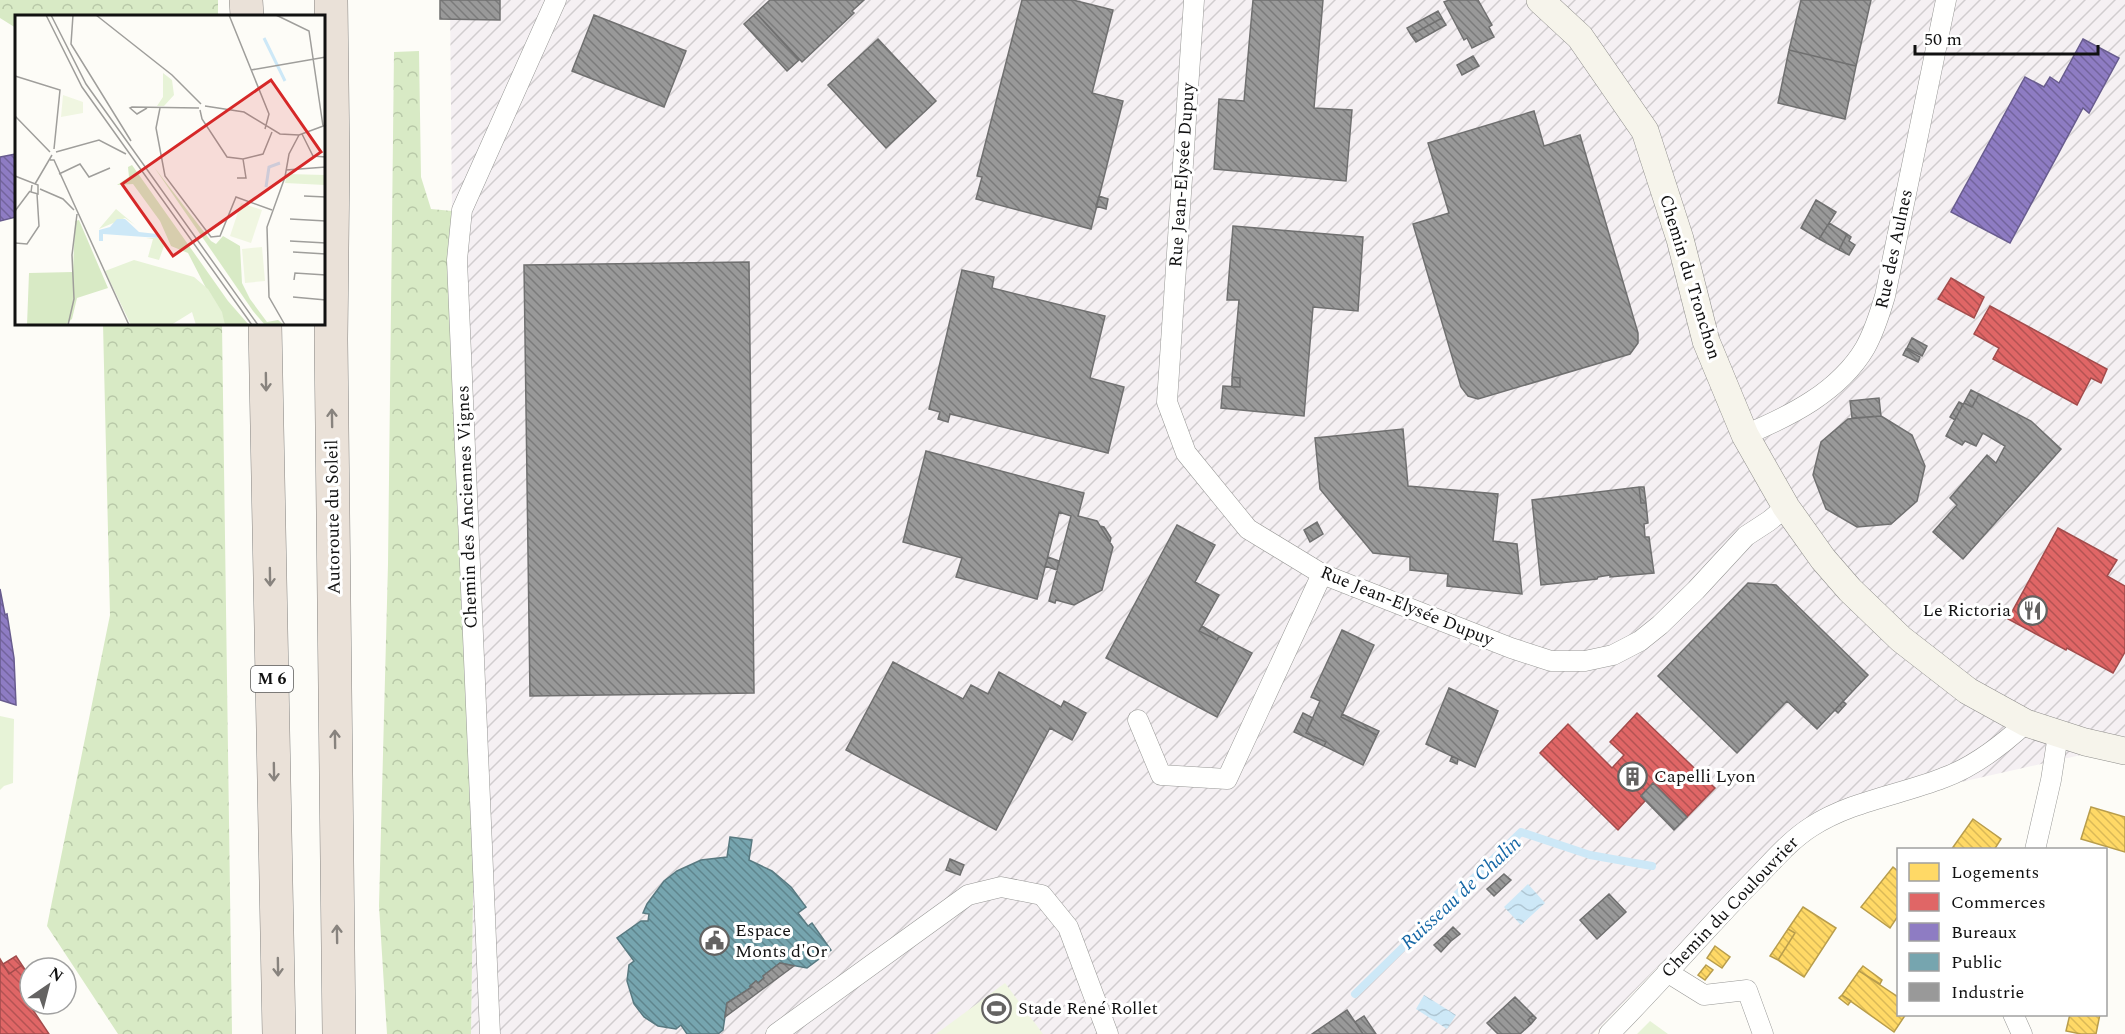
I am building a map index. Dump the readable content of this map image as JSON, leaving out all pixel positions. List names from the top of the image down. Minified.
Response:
{"streets":{"highway":["Autoroute du Soleil","M 6"],"street":["Rue Jean-Elysée Dupuy","Rue des Aulnes","Chemin du Tronchon","Chemin des Anciennes Vignes","Chemin du Coulouvrier"]},"crossings":[["Rue Jean-Elysée Dupuy","Chemin du Tronchon"],["Rue des Aulnes","Chemin du Tronchon"],["Chemin du Tronchon","Chemin du Coulouvrier"]],"water":["Ruisseau de Chalin"],"places":{"restaurant":["Le Rictoria"],"building":["Capelli Lyon"],"public building":["Espace Monts d'Or"],"sports":["Stade René Rollet"]},"legend":["Logements","Commerces","Bureaux","Public","Industrie"],"scale_bar":"50 m","north":"top right"}
